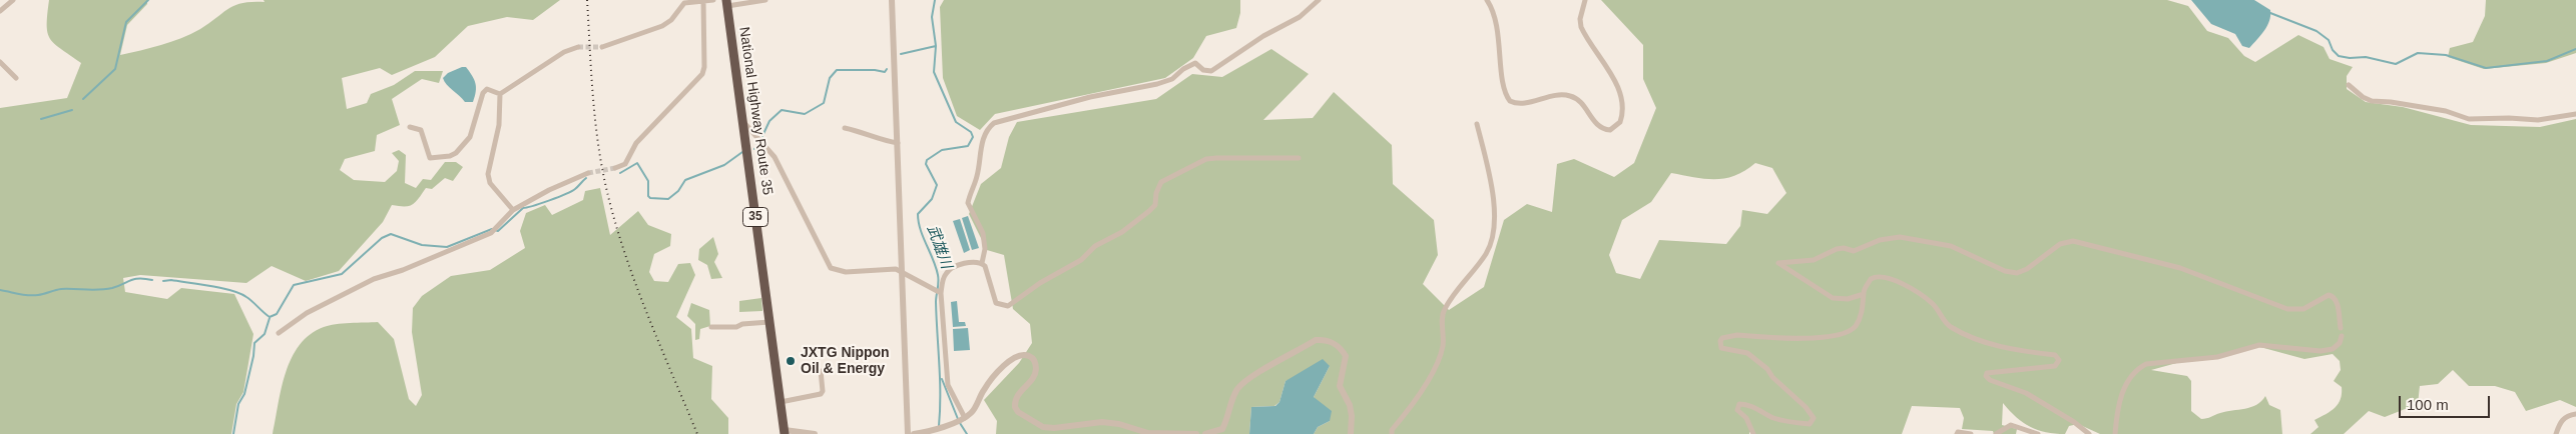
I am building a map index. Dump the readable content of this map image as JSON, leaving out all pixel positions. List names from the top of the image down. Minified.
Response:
{"streets":{"highway":["National Highway Route 35","35"]},"water":["武雄川"],"places":["JXTG Nippon Oil & Energy"],"scale_bar":"100 m"}
